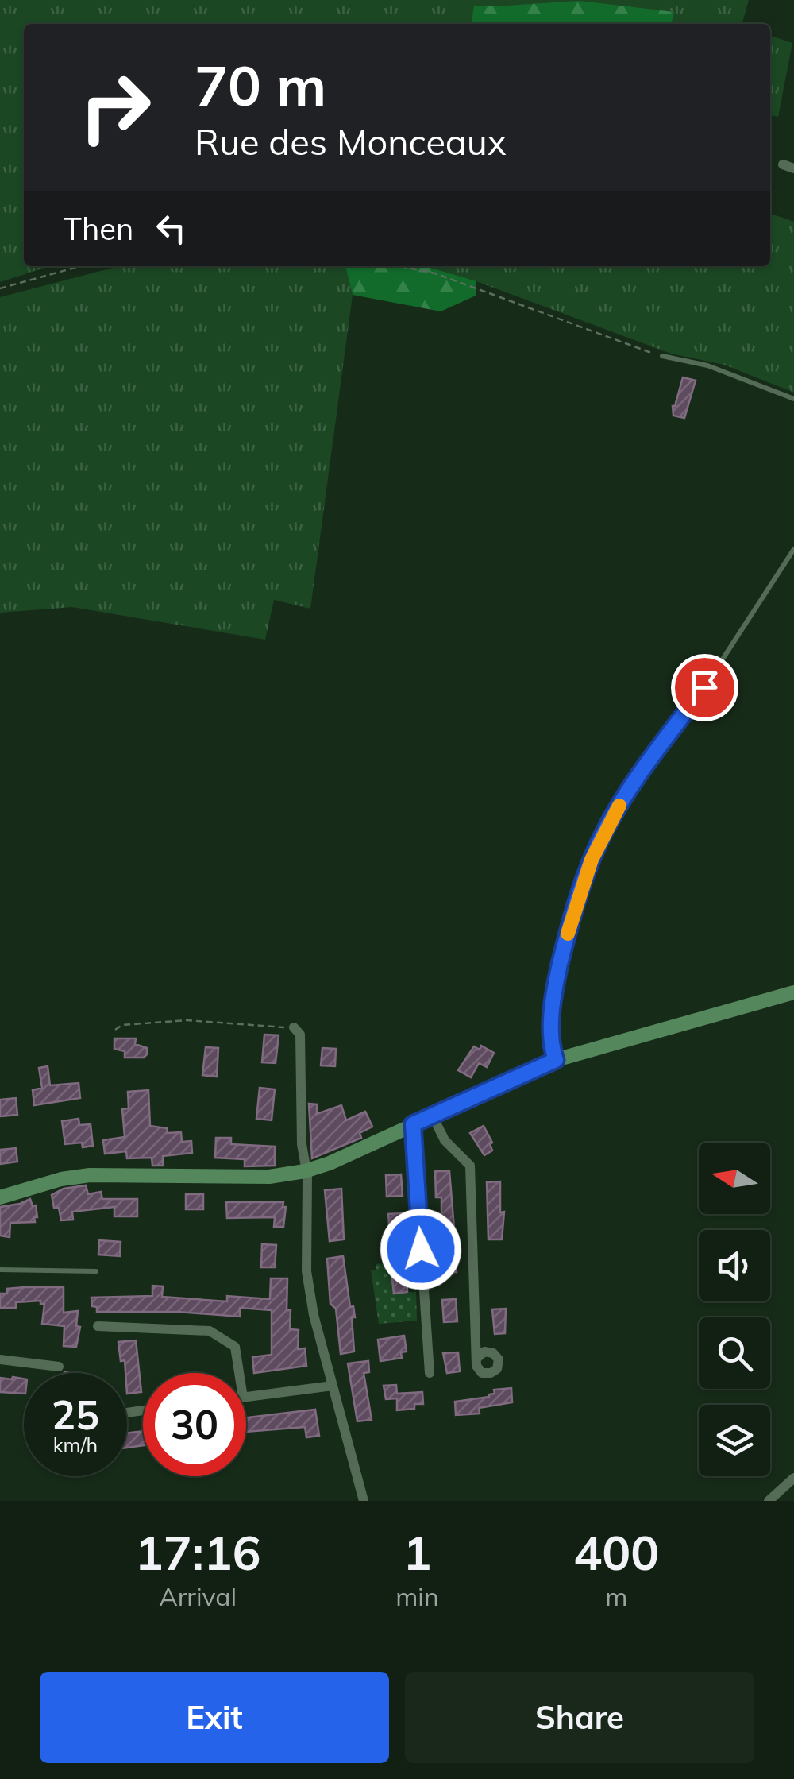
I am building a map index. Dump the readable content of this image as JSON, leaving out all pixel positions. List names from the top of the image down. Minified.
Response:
{"north":"left","page":{"turn":["70 m","Rue des Monceaux"],"then":"Then","speed":"25 km/h","limit":"30","eta":["17:16","Arrival","1","min","400","m"],"buttons":["Exit","Share"]}}
